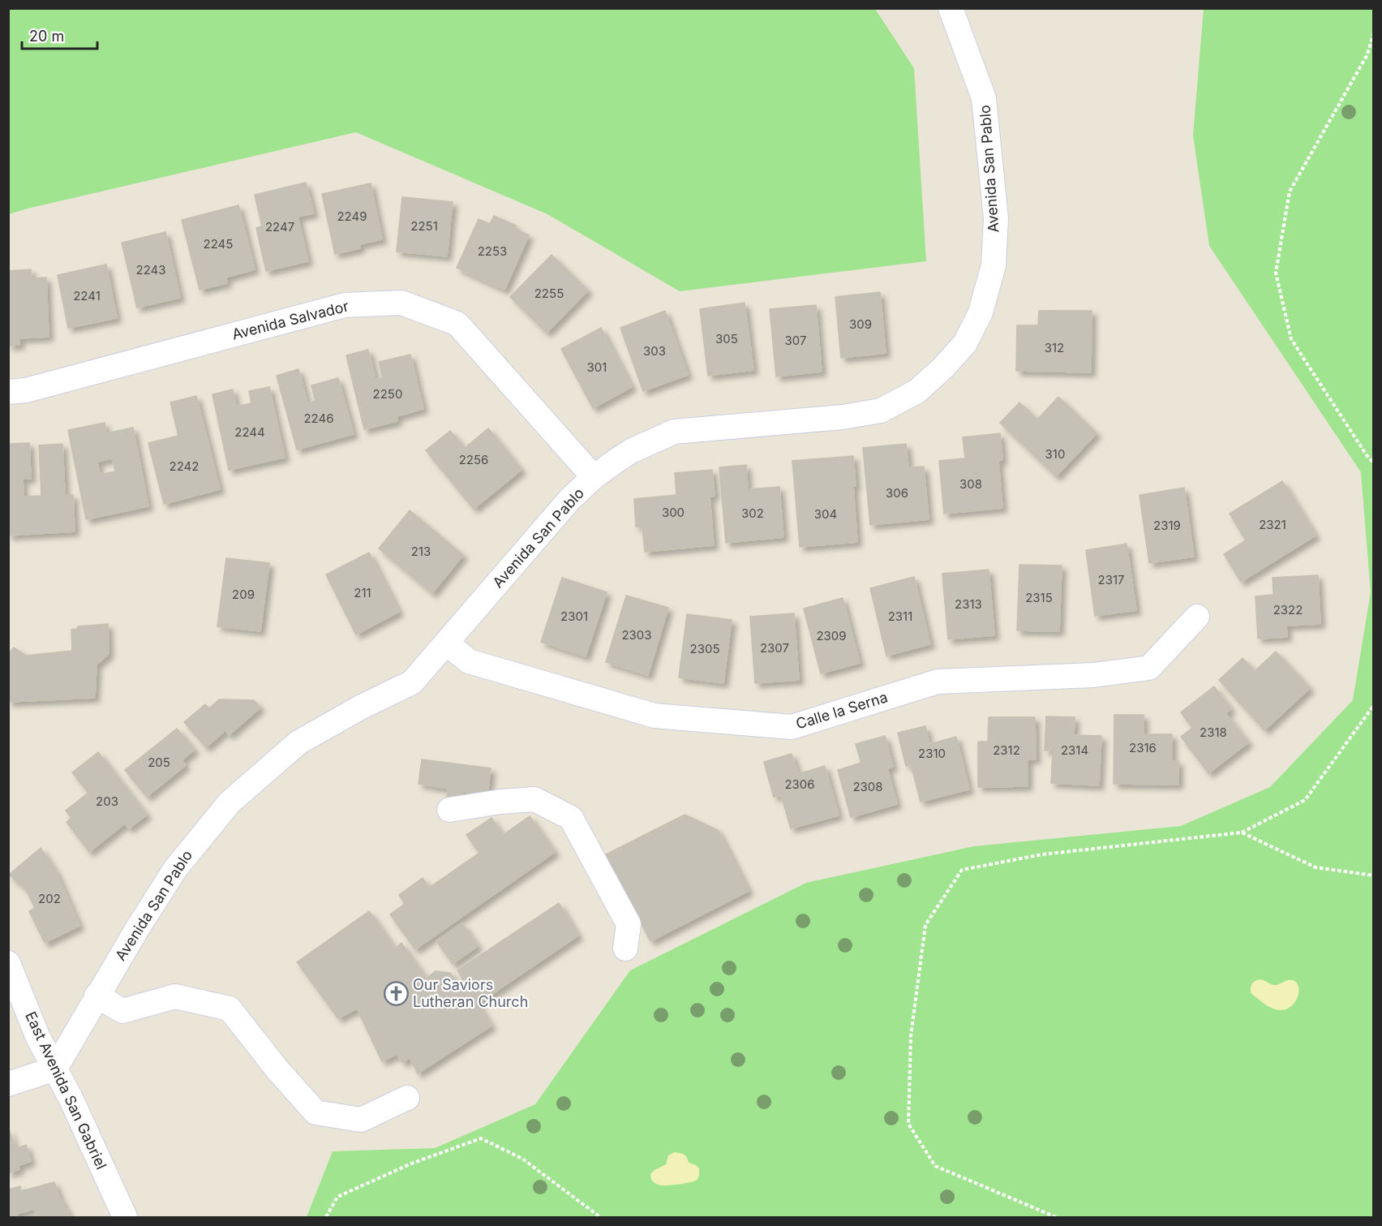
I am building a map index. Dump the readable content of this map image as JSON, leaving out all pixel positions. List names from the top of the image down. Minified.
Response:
{"streets":{"street":["Avenida San Pablo","Avenida Salvador","Calle la Serna","East Avenida San Gabriel"]},"crossings":[["Avenida San Pablo","Avenida Salvador"],["Avenida San Pablo","Calle la Serna"],["Avenida San Pablo","East Avenida San Gabriel"]],"places":{"church":["Our Saviors Lutheran Church"]},"house_numbers":["2249","2251","2247","2245","2253","2243","2255","2241","309","305","307","312","303","301","2250","2246","2244","310","2256","2242","308","306","300","302","304","2321","2319","213","2317","211","209","2315","2313","2322","2301","2311","2303","2309","2307","2305","2318","2316","2312","2314","2310","205","2306","2308","203","202"],"scale_bar":"20 m"}
